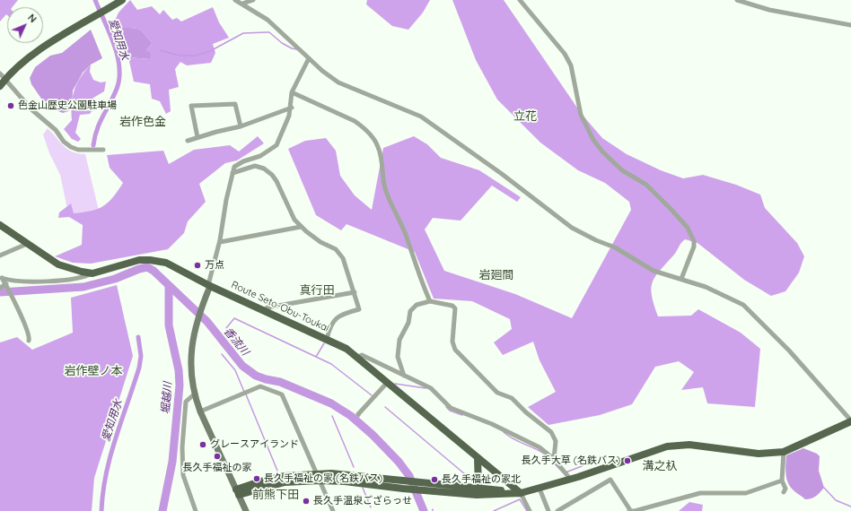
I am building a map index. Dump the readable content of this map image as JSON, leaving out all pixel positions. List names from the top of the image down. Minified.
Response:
{"streets":{"main road":["Route Seto-Obu-Toukai"]},"districts":["立花","岩作色金","岩廻間","真行田","岩作壁ノ本","溝之杁","前熊下田"],"water":["愛知用水","香流川","堀越川"],"places":["色金山歴史公園駐車場","万点","グレースアイランド","長久手福祉の家","長久手大草 (名鉄バス)","長久手福祉の家 (名鉄バス)","長久手福祉の家北","長久手温泉ござらっせ"],"north":"top right"}
